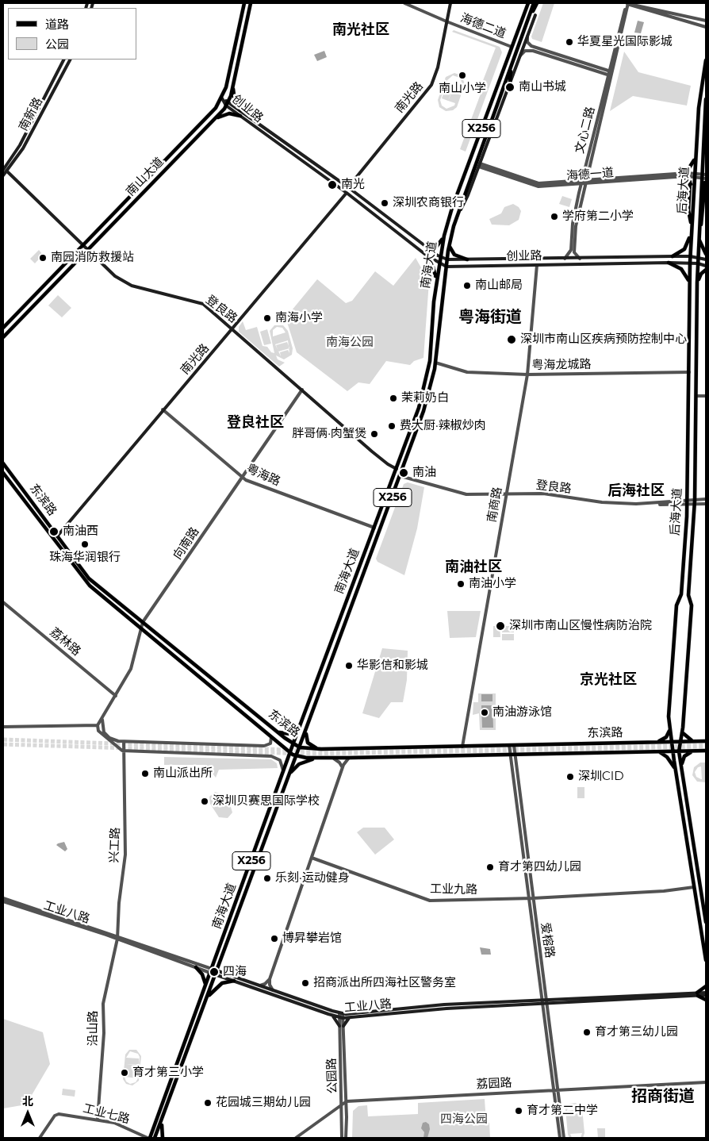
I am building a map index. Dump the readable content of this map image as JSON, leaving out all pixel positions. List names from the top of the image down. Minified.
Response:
{"streets":{"main road":["南光路","创业路","南新路","X256","南山大道","后海大道","南海大道","登良路","东滨路","工业八路"],"street":["海德二道","文心二路","海德一道","粤海龙城路","粤海路","南商路","向南路","荔林路","兴工路","工业九路","爱榕路","沿山路","公园路","荔园路","工业七路"]},"crossings":[["海德二道","南光路"],["海德二道","南海大道"],["南光路","创业路"],["南光路","登良路"],["南光路","粤海路"],["南光路","东滨路"],["创业路","文心二路"],["创业路","南山大道"],["创业路","后海大道"],["创业路","南海大道"],["创业路","南商路"],["南新路","登良路"],["文心二路","海德一道"],["海德一道","后海大道"],["南山大道","登良路"],["后海大道","登良路"],["后海大道","粤海龙城路"],["后海大道","东滨路"],["后海大道","工业九路"],["南海大道","登良路"],["南海大道","粤海龙城路"],["南海大道","粤海路"],["南海大道","东滨路"],["南海大道","工业八路"],["南海大道","工业七路"],["登良路","南商路"],["登良路","向南路"],["粤海龙城路","南商路"],["粤海路","向南路"],["东滨路","南商路"],["东滨路","向南路"],["东滨路","爱榕路"],["向南路","荔林路"],["兴工路","工业八路"],["兴工路","沿山路"],["工业九路","爱榕路"],["工业八路","爱榕路"],["工业八路","沿山路"],["工业八路","公园路"],["爱榕路","荔园路"],["沿山路","工业七路"],["公园路","荔园路"]],"districts":["南光社区","粤海街道","登良社区","后海社区","南油社区","京光社区","招商街道"],"parks":["南海公园","四海公园"],"places":["华夏星光国际影城","南山小学","南山书城","南光","深圳农商银行","学府第二小学","南园消防救援站","南山邮局","南海小学","深圳市南山区疾病预防控制中心","茉莉奶白","费大厨·辣椒炒肉","胖哥俩·肉蟹煲","南油","南油西","珠海华润银行","南油小学","深圳市南山区慢性病防治院","华影信和影城","南油游泳馆","南山派出所","深圳CID","深圳贝赛思国际学校","育才第四幼儿园","乐刻·运动健身","博昇攀岩馆","四海","招商派出所四海社区警务室","育才第三幼儿园","育才第三小学","花园城三期幼儿园","育才第二中学"],"legend":["道路","公园"],"north":"top"}
